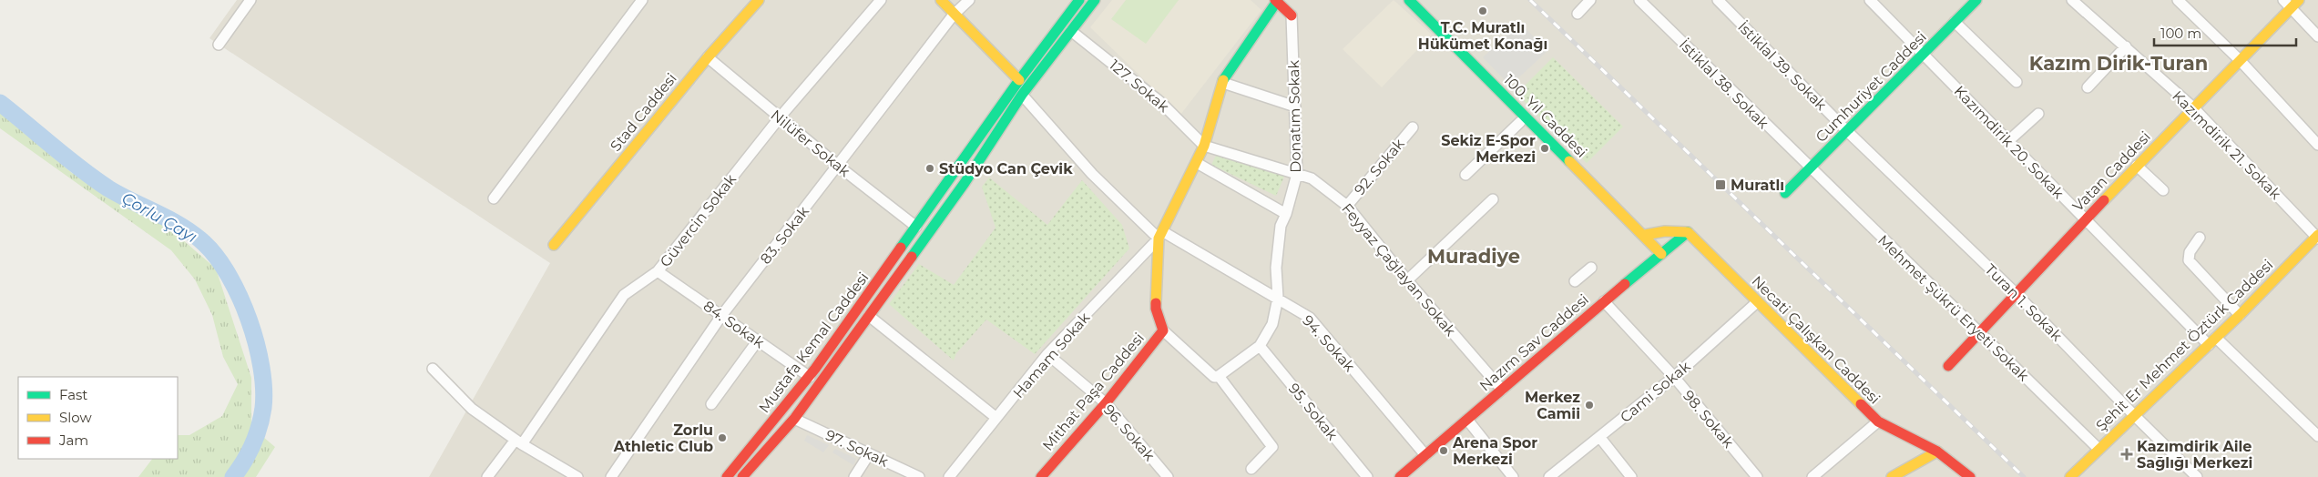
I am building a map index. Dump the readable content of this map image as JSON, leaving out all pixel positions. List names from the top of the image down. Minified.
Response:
{"streets":{"street":["İstiklal 39. Sokak","İstiklal 38. Sokak","127. Sokak","Cumhuriyet Caddesi","Stad Caddesi","100. Yıl Caddesi","Donatım Sokak","Kazımdirik 20. Sokak","Nilüfer Sokak","Kazımdirik 21. Sokak","92. Sokak","Vatan Caddesi","Güvercin Sokak","83. Sokak","Feyyaz Çağlayan Sokak","Turan 1. Sokak","Mehmet Şükrü Eryeti Sokak","84. Sokak","Necati Çalışkan Caddesi","Mustafa Kemal Caddesi","Nazım Sav Caddesi","94. Sokak","Şehit Er Mehmet Öztürk Caddesi","Hamam Sokak","Mithat Paşa Caddesi","Cami Sokak","95. Sokak","98. Sokak","96. Sokak","97. Sokak"]},"crossings":[["İstiklal 39. Sokak","Cumhuriyet Caddesi"],["İstiklal 39. Sokak","Turan 1. Sokak"],["İstiklal 38. Sokak","Cumhuriyet Caddesi"],["İstiklal 38. Sokak","Mehmet Şükrü Eryeti Sokak"],["127. Sokak","Feyyaz Çağlayan Sokak"],["127. Sokak","Mustafa Kemal Caddesi"],["127. Sokak","Mithat Paşa Caddesi"],["Cumhuriyet Caddesi","Kazımdirik 20. Sokak"],["Cumhuriyet Caddesi","Turan 1. Sokak"],["Cumhuriyet Caddesi","Mehmet Şükrü Eryeti Sokak"],["Stad Caddesi","Nilüfer Sokak"],["100. Yıl Caddesi","Nazım Sav Caddesi"],["Donatım Sokak","Feyyaz Çağlayan Sokak"],["Donatım Sokak","94. Sokak"],["Donatım Sokak","Mithat Paşa Caddesi"],["Donatım Sokak","95. Sokak"],["Kazımdirik 20. Sokak","Vatan Caddesi"],["Kazımdirik 20. Sokak","Şehit Er Mehmet Öztürk Caddesi"],["Nilüfer Sokak","Güvercin Sokak"],["Nilüfer Sokak","83. Sokak"],["Nilüfer Sokak","Mustafa Kemal Caddesi"],["Kazımdirik 21. Sokak","Vatan Caddesi"],["Kazımdirik 21. Sokak","Şehit Er Mehmet Öztürk Caddesi"],["92. Sokak","Feyyaz Çağlayan Sokak"],["Vatan Caddesi","Turan 1. Sokak"],["Vatan Caddesi","Mehmet Şükrü Eryeti Sokak"],["Güvercin Sokak","84. Sokak"],["83. Sokak","84. Sokak"],["Feyyaz Çağlayan Sokak","Nazım Sav Caddesi"],["Feyyaz Çağlayan Sokak","Mithat Paşa Caddesi"],["Turan 1. Sokak","Şehit Er Mehmet Öztürk Caddesi"],["Mehmet Şükrü Eryeti Sokak","Şehit Er Mehmet Öztürk Caddesi"],["84. Sokak","Mustafa Kemal Caddesi"],["Necati Çalışkan Caddesi","Nazım Sav Caddesi"],["Necati Çalışkan Caddesi","Cami Sokak"],["Mustafa Kemal Caddesi","94. Sokak"],["Mustafa Kemal Caddesi","97. Sokak"],["Nazım Sav Caddesi","94. Sokak"],["Nazım Sav Caddesi","98. Sokak"],["94. Sokak","Hamam Sokak"],["94. Sokak","Mithat Paşa Caddesi"],["Hamam Sokak","Mithat Paşa Caddesi"],["Hamam Sokak","96. Sokak"],["Mithat Paşa Caddesi","96. Sokak"],["Cami Sokak","98. Sokak"]],"districts":["Kazım Dirik-Turan","Muradiye"],"water":["Çorlu Çayı"],"places":{"other":["T.C. Muratlı Hükümet Konağı","Sekiz E-Spor Merkezi","Stüdyo Can Çevik","Merkez Camii","Zorlu Athletic Club","Arena Spor Merkezi"],"transit":["Muratlı"],"health":["Kazımdirik Aile Sağlığı Merkezi"]},"legend":["Fast","Slow","Jam"],"scale_bar":"100 m"}
